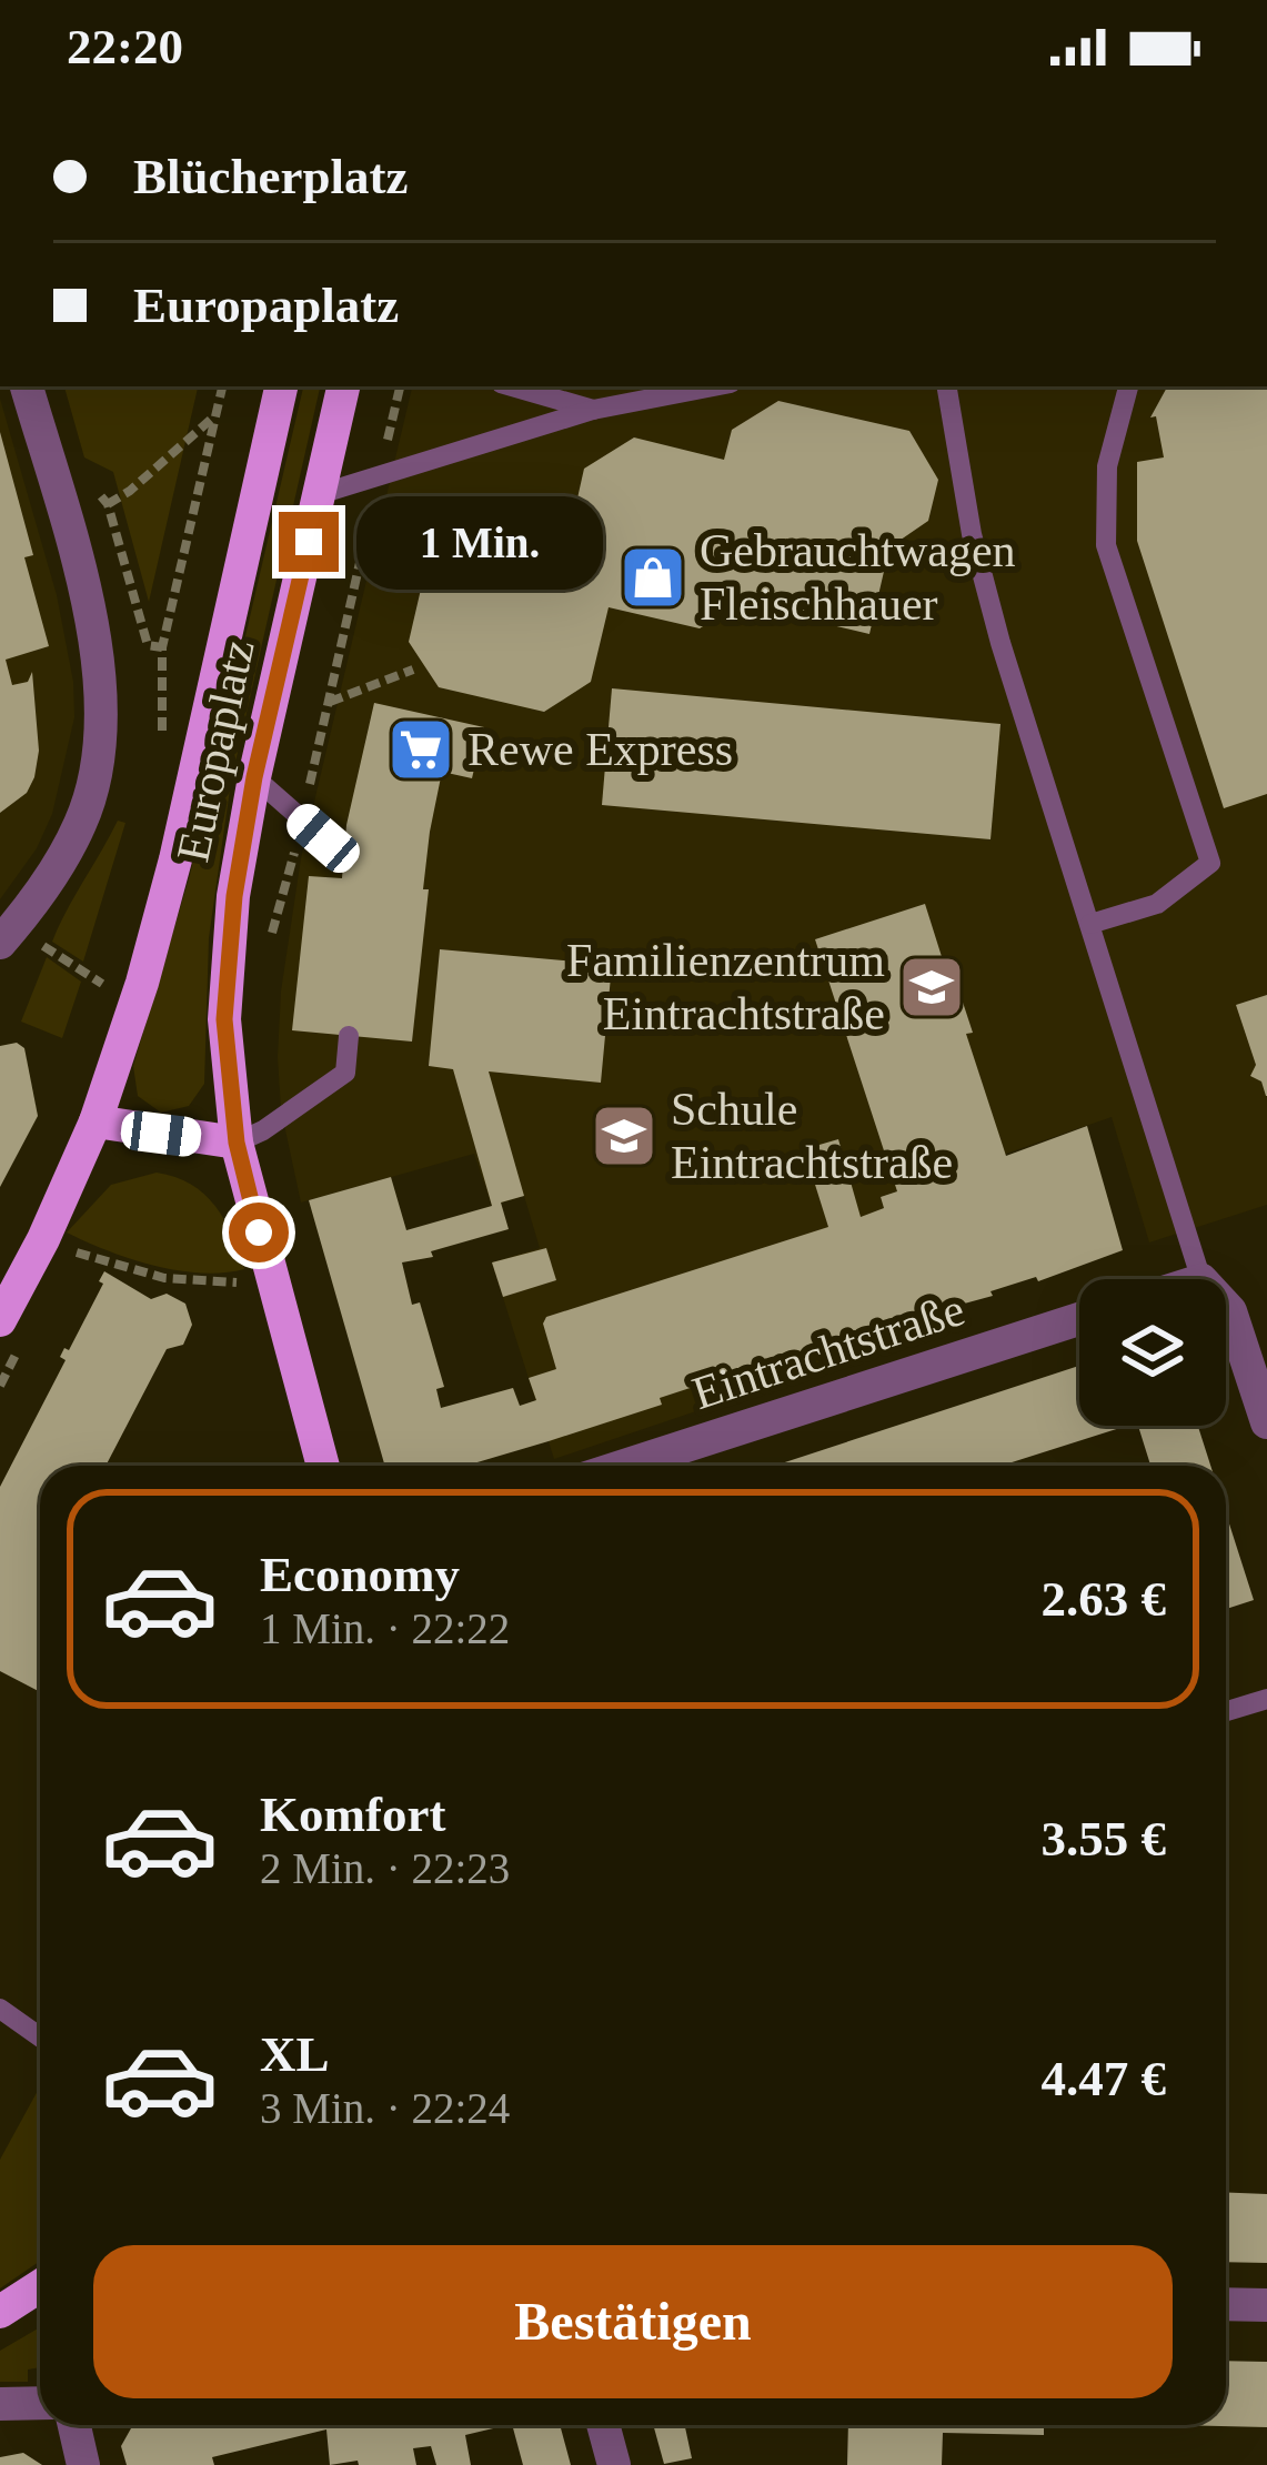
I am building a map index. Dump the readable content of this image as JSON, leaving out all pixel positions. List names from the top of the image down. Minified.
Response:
{"streets":{"main road":["Europaplatz"],"street":["Eintrachtstraße"]},"places":{"shop":["Gebrauchtwagen Fleischhauer"],"supermarket":["Rewe Express"],"school or university":["Familienzentrum Eintrachtstraße","Schule Eintrachtstraße"]},"page":{"status":"22:20","banner":["Blücherplatz","Europaplatz"],"bubble":"1 Min.","list":[{"name":"Economy","note":"1 Min. · 22:22","value":"2.63 €"},{"name":"Komfort","note":"2 Min. · 22:23","value":"3.55 €"},{"name":"XL","note":"3 Min. · 22:24","value":"4.47 €"}],"buttons":"Bestätigen"}}
